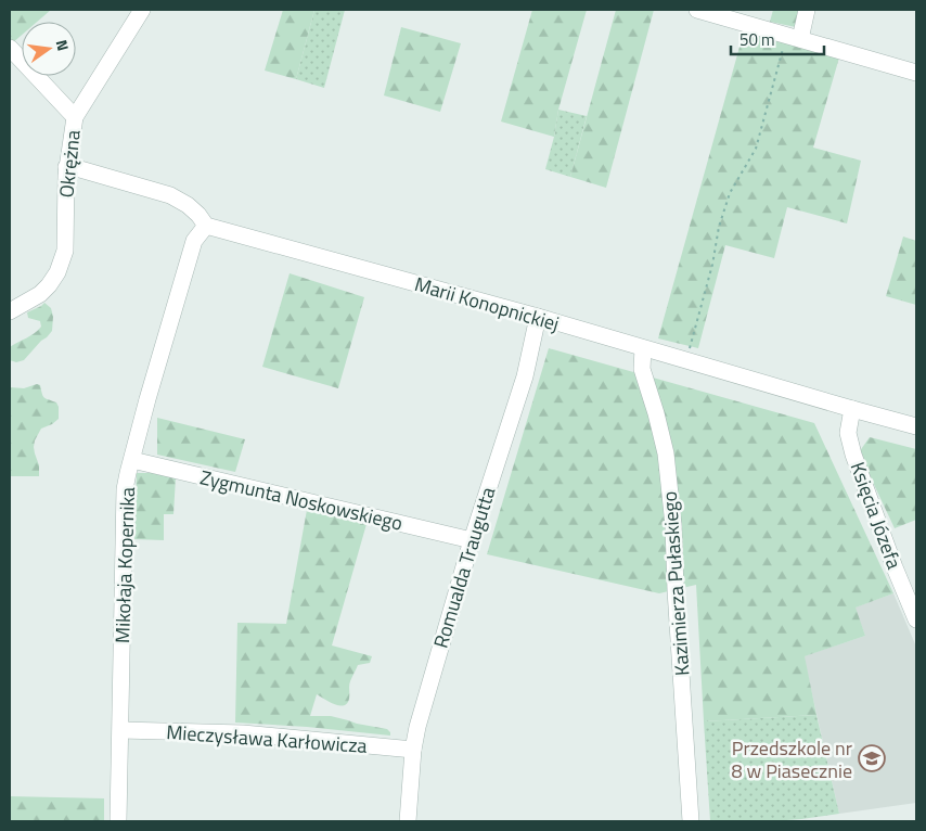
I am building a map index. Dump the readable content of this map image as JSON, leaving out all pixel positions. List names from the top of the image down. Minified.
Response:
{"streets":{"street":["Okrężna","Marii Konopnickiej","Zygmunta Noskowskiego","Księcia Józefa","Mikołaja Kopernika","Romualda Traugutta","Kazimierza Pułaskiego","Mieczysława Karłowicza"]},"crossings":[["Marii Konopnickiej","Księcia Józefa"],["Marii Konopnickiej","Mikołaja Kopernika"],["Marii Konopnickiej","Romualda Traugutta"],["Marii Konopnickiej","Kazimierza Pułaskiego"],["Zygmunta Noskowskiego","Mikołaja Kopernika"],["Zygmunta Noskowskiego","Romualda Traugutta"],["Mikołaja Kopernika","Mieczysława Karłowicza"],["Romualda Traugutta","Mieczysława Karłowicza"]],"places":{"school or university":["Przedszkole nr 8 w Piasecznie"]},"scale_bar":"50 m","north":"right"}
